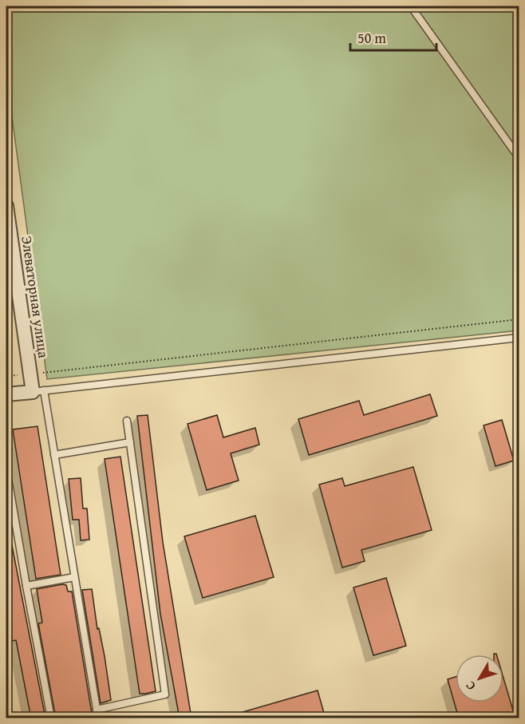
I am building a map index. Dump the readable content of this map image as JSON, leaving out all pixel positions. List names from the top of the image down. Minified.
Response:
{"streets":{"street":["Элеваторная улица"]},"scale_bar":"50 m","north":"bottom left"}
